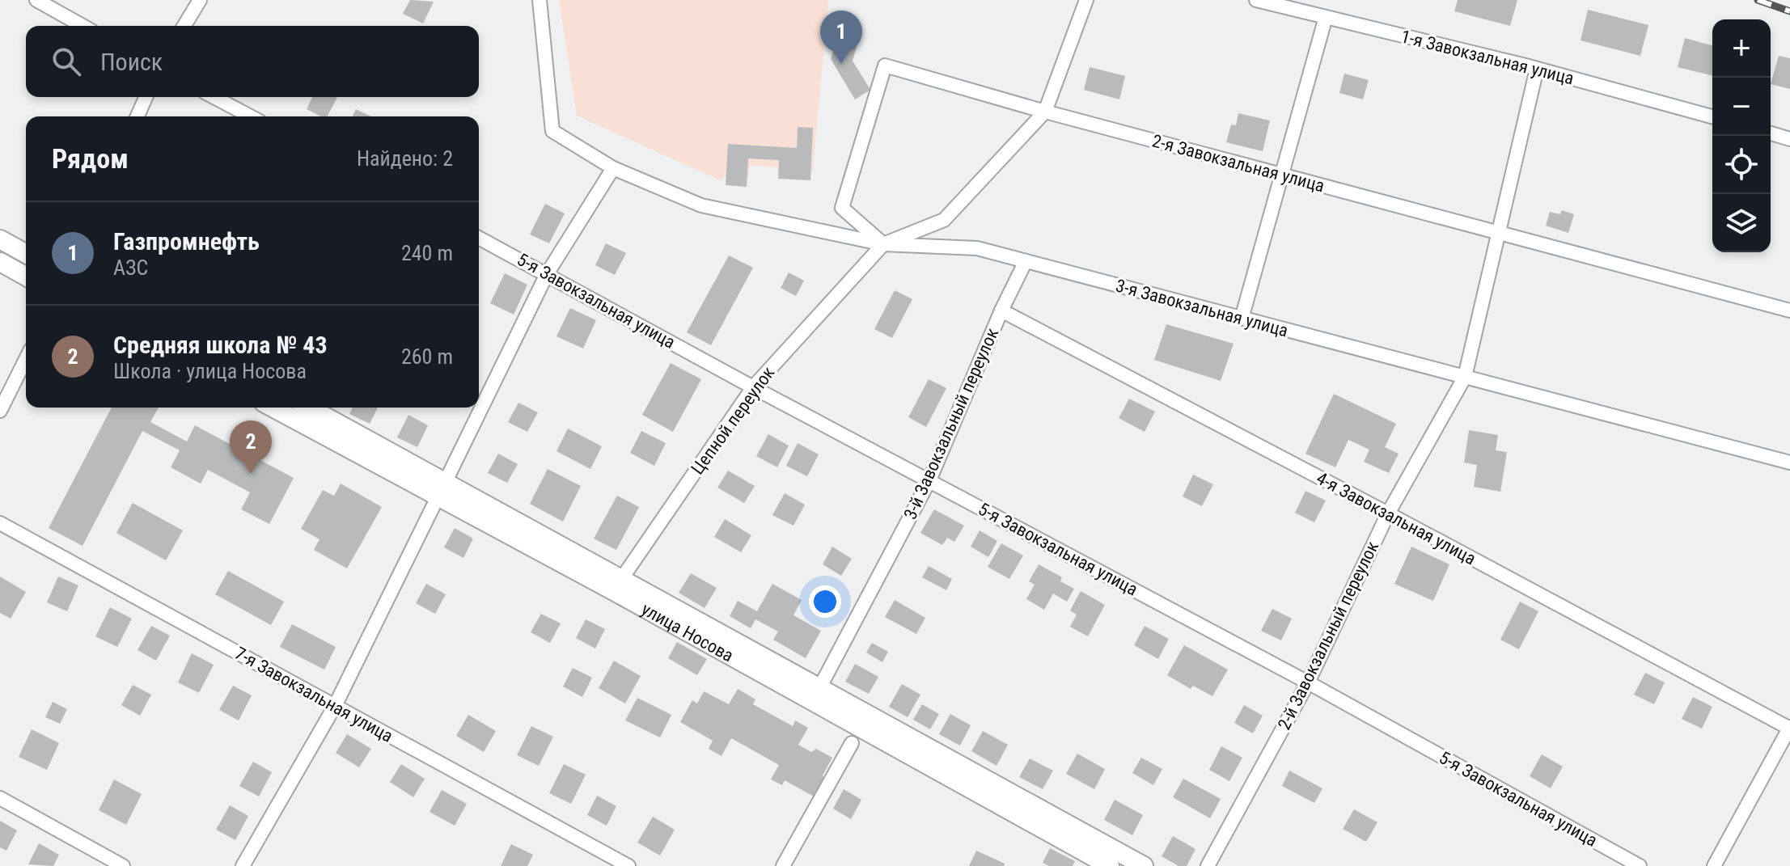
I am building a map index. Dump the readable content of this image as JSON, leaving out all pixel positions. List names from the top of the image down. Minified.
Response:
{"streets":{"main road":["улица Носова"],"street":["1-я Завокзальная улица","2-я Завокзальная улица","5-я Завокзальная улица","3-я Завокзальная улица","Цепной переулок","3-й Завокзальный переулок","4-я Завокзальная улица","2-й Завокзальный переулок","7-я Завокзальная улица"]},"crossings":[["1-я Завокзальная улица","2-й Завокзальный переулок"],["2-я Завокзальная улица","3-я Завокзальная улица"],["2-я Завокзальная улица","Цепной переулок"],["2-я Завокзальная улица","2-й Завокзальный переулок"],["5-я Завокзальная улица","Цепной переулок"],["5-я Завокзальная улица","3-й Завокзальный переулок"],["5-я Завокзальная улица","2-й Завокзальный переулок"],["3-я Завокзальная улица","Цепной переулок"],["3-я Завокзальная улица","3-й Завокзальный переулок"],["3-я Завокзальная улица","2-й Завокзальный переулок"],["Цепной переулок","улица Носова"],["3-й Завокзальный переулок","4-я Завокзальная улица"],["3-й Завокзальный переулок","улица Носова"],["4-я Завокзальная улица","2-й Завокзальный переулок"]],"page":{"pins":["1","2"],"map_buttons":["+","−"],"search":"Поиск","heading":["Рядом","Найдено: 2"],"list":[{"mark":"1","name":"Газпромнефть","note":"АЗС","value":"240 m"},{"mark":"2","name":"Средняя школа № 43","note":"Школа · улица Носова","value":"260 m"}]}}
